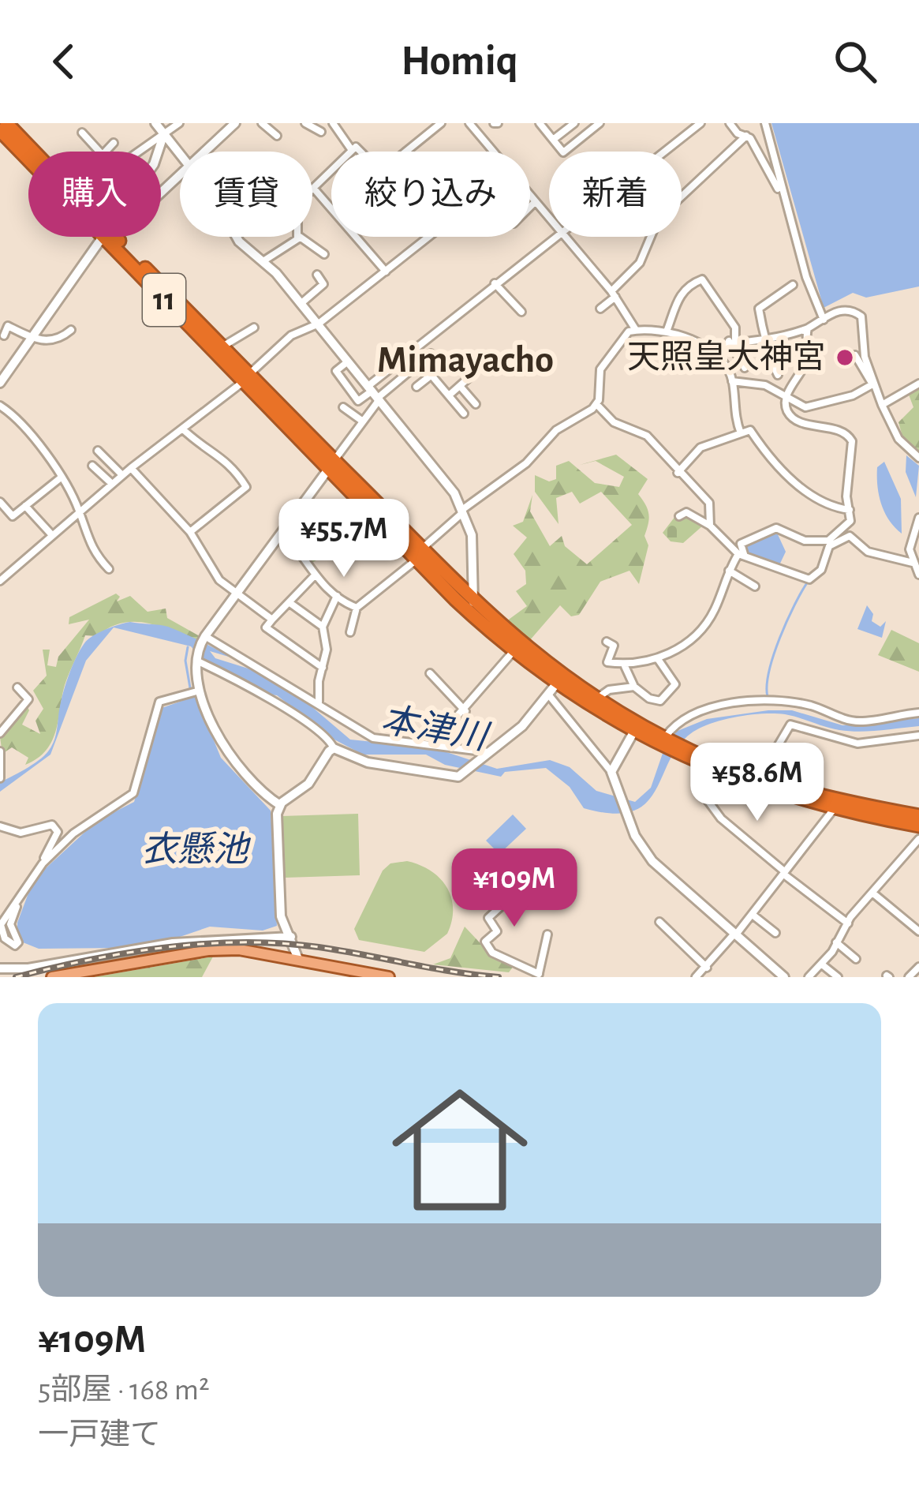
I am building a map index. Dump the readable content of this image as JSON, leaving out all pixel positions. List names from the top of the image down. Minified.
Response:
{"streets":{"highway":["11"]},"districts":["Mimayacho"],"water":["本津川","衣懸池"],"places":["天照皇大神宮"],"page":{"header":"Homiq","chip":["購入","賃貸","絞り込み","新着"],"price":["¥55.7M","¥58.6M","¥109M"],"list":[{"name":"¥109M","note":"5部屋 · 168 m² · 一戸建て"}]}}
